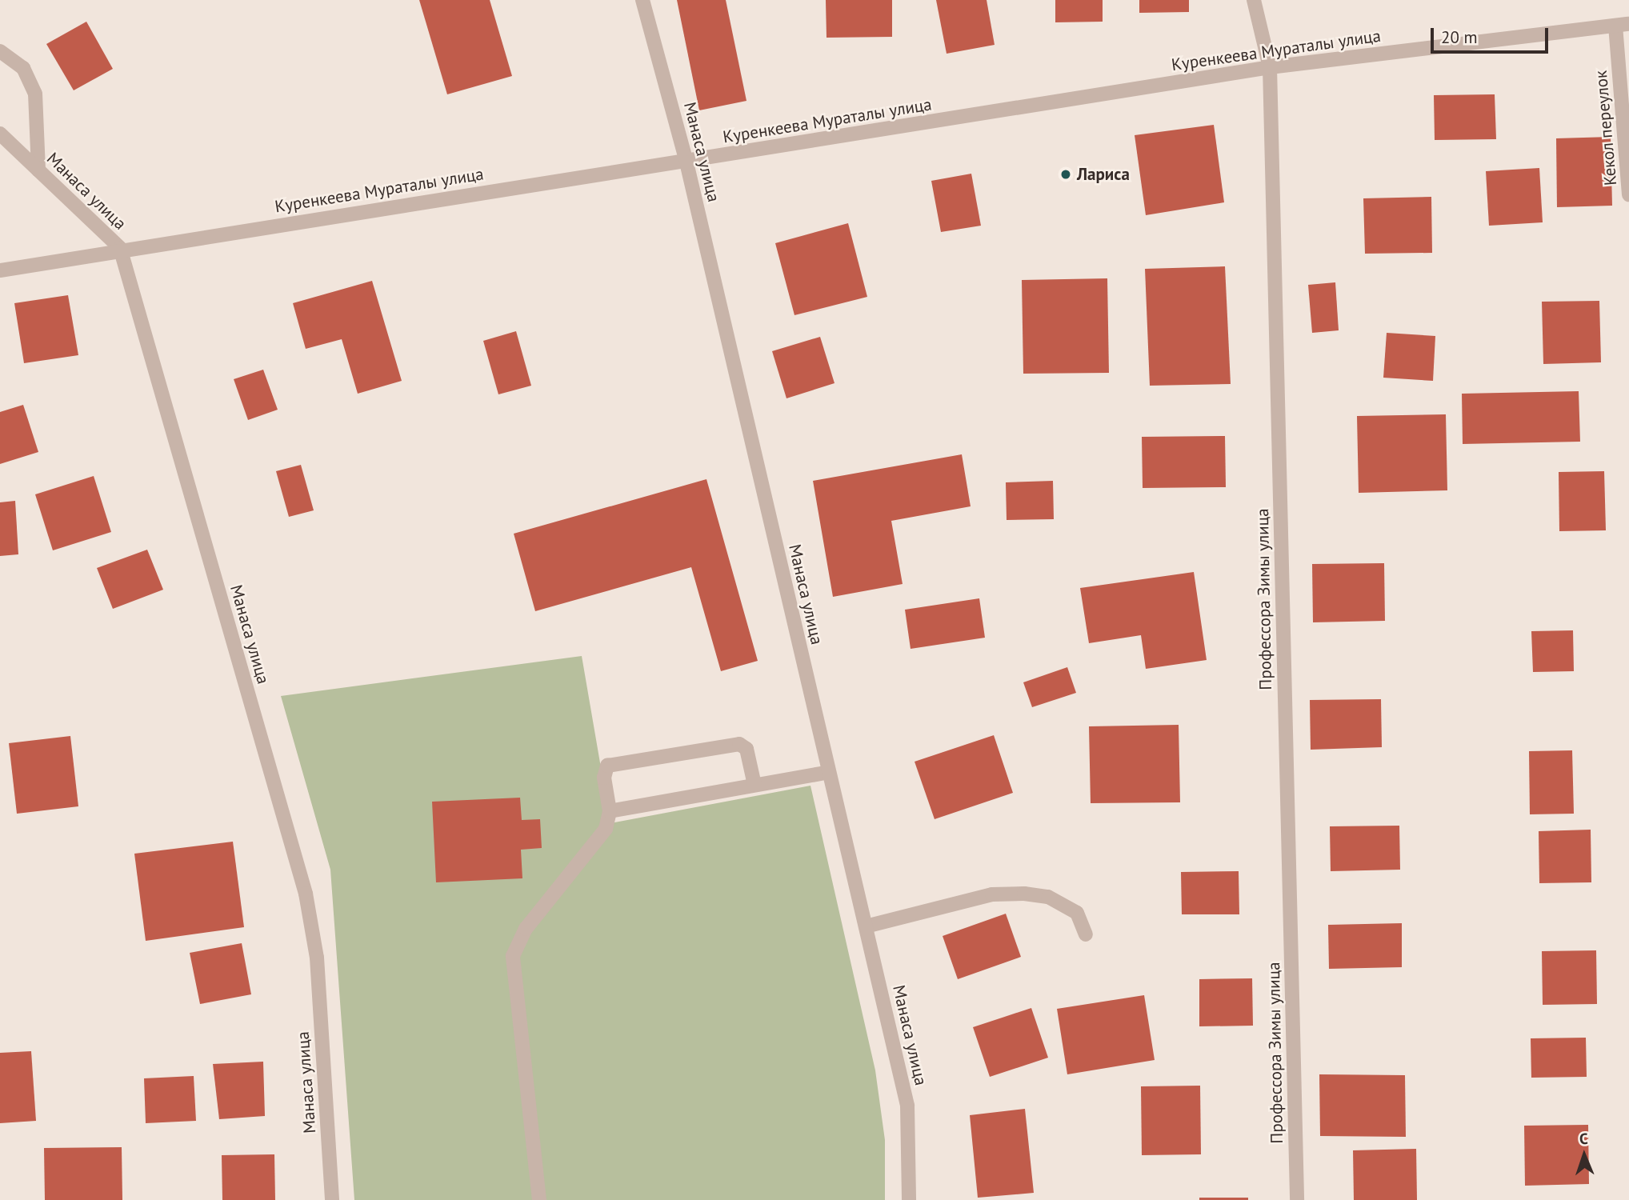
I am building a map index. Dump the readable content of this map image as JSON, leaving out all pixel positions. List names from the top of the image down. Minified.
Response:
{"streets":{"street":["Куренкеева Мураталы улица","Кекол переулок","Манаса улица","Профессора Зимы улица"]},"crossings":[["Куренкеева Мураталы улица","Кекол переулок"],["Куренкеева Мураталы улица","Манаса улица"],["Куренкеева Мураталы улица","Профессора Зимы улица"]],"places":["Лариса"],"scale_bar":"20 m","north":"top"}
